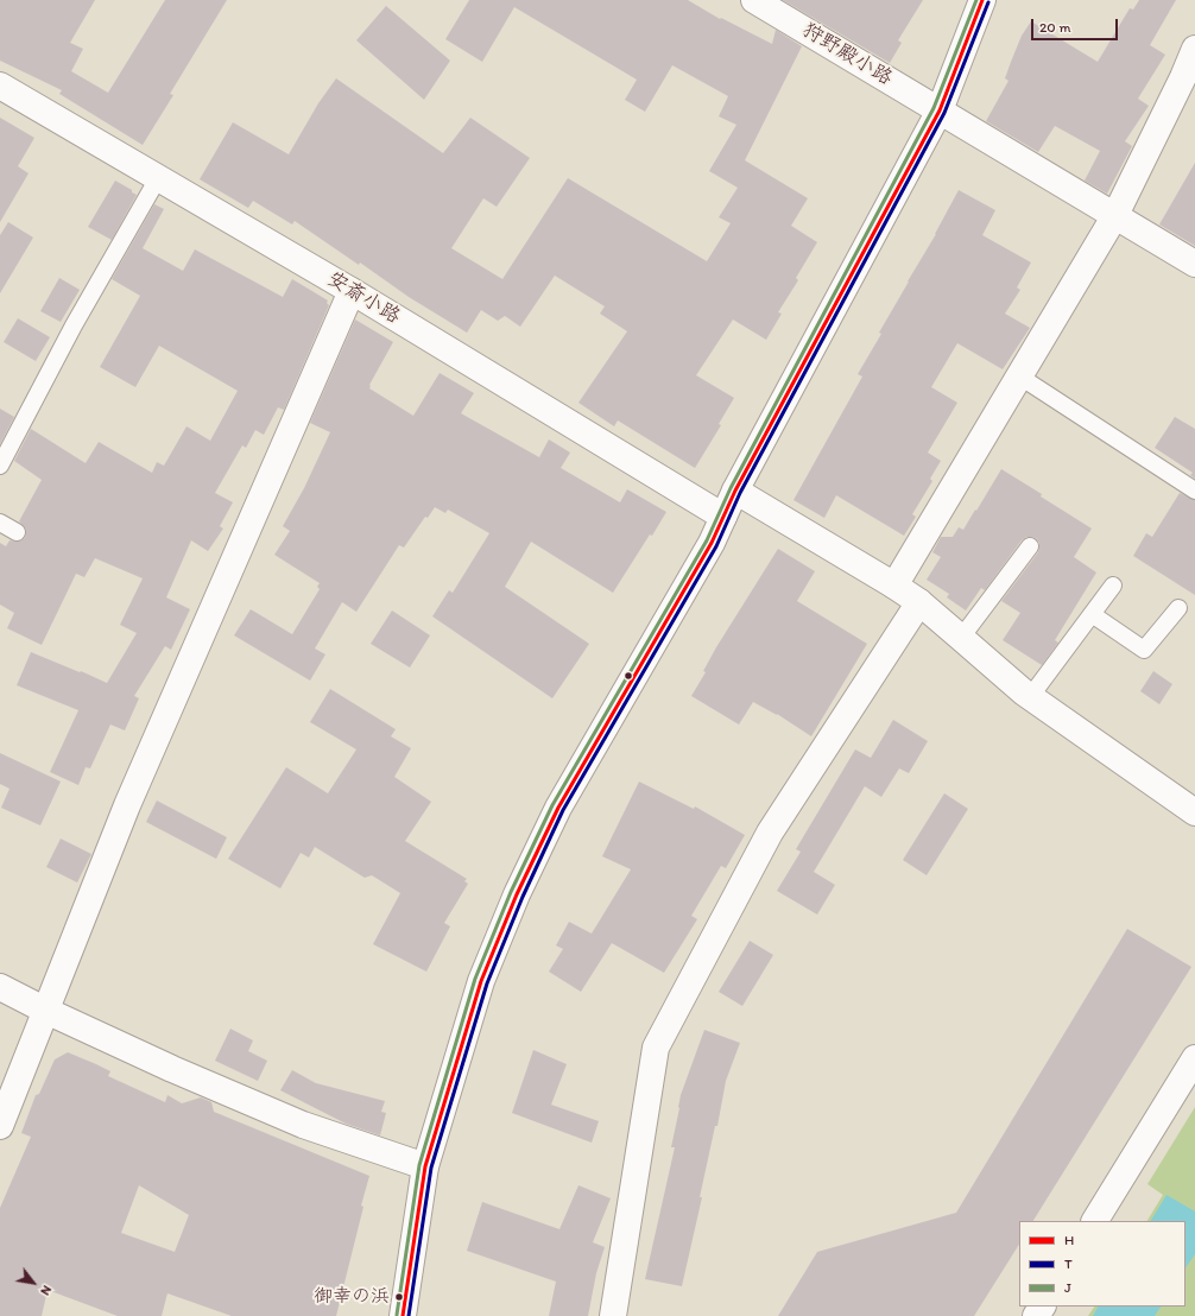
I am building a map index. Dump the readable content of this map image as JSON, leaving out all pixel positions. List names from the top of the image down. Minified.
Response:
{"streets":{"main road":["狩野殿小路","安斎小路"]},"places":["御幸の浜"],"lines":["transit line H","transit line J","transit line T"],"legend":["H","T","J"],"scale_bar":"20 m","north":"bottom right"}
